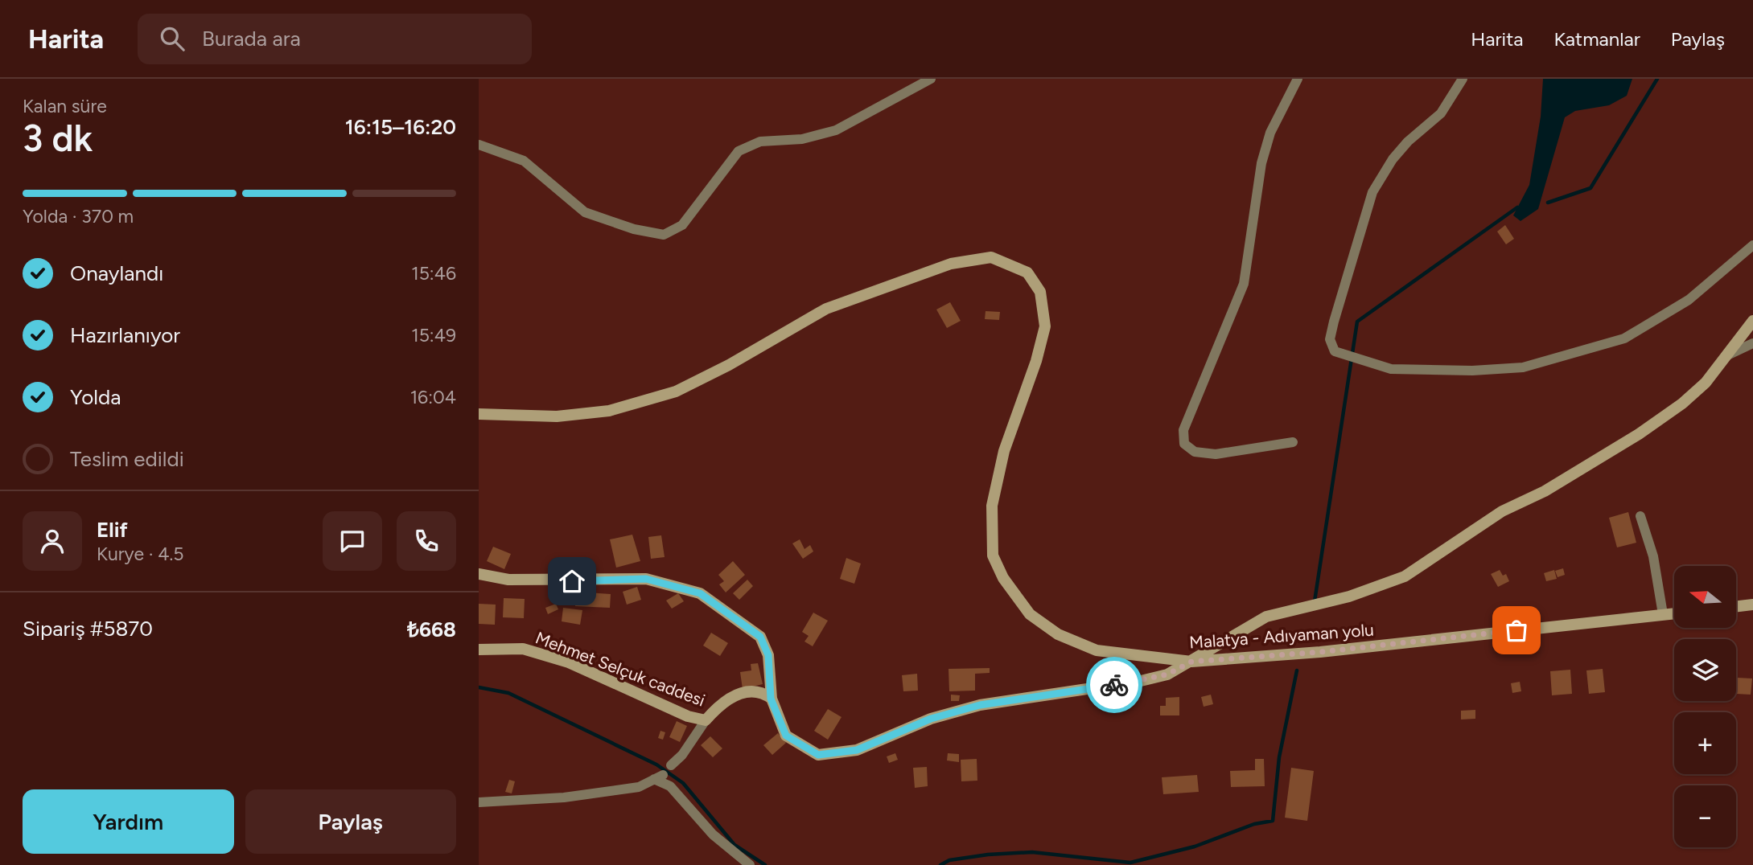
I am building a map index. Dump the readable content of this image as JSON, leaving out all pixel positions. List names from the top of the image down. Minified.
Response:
{"streets":{"main road":["Malatya - Adıyaman yolu","Mehmet Selçuk caddesi"]},"north":"left","page":{"header":"Harita","search":"Burada ara","nav":["Harita","Katmanlar","Paylaş"],"heading":["3 dk","Kalan süre","16:15–16:20"],"panel":["Elif","Kurye · 4.5","Sipariş #5870","₺668"],"bar":"Yolda · 370 m","list":[["Onaylandı","15:46"],["Hazırlanıyor","15:49"],["Yolda","16:04"],"Teslim edildi"],"map_buttons":["+","−"],"buttons":["Yardım","Paylaş"]}}
